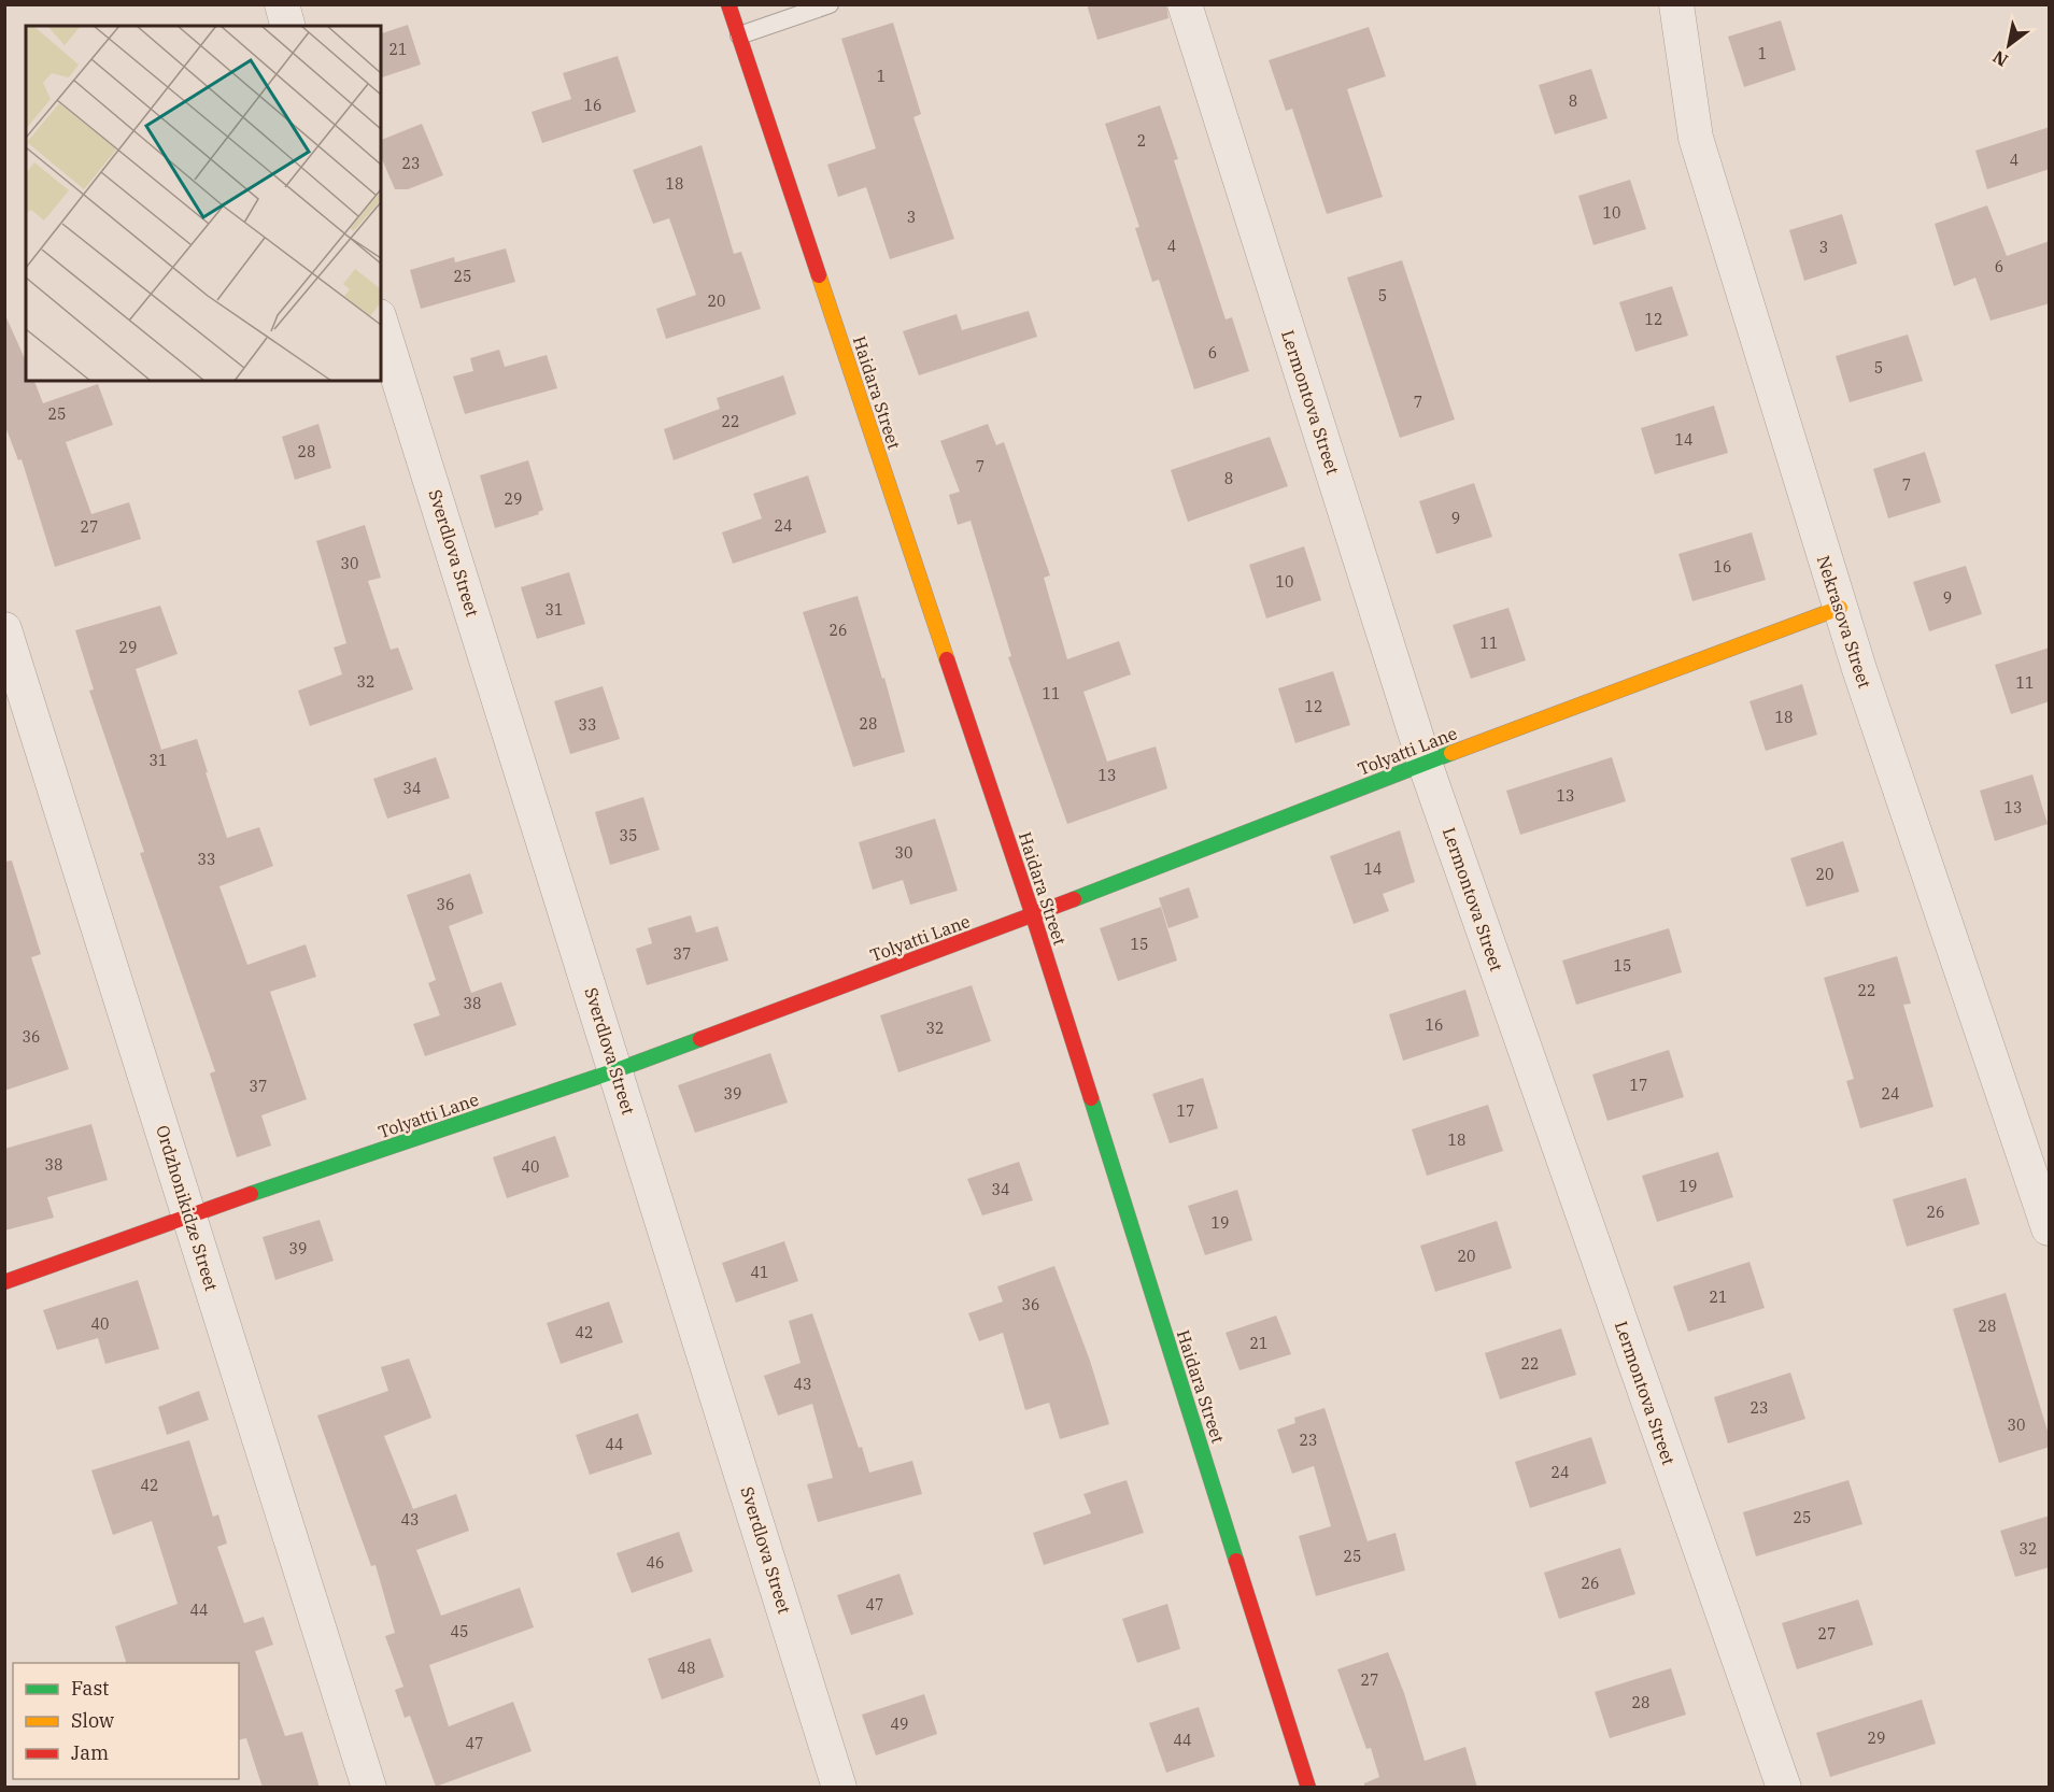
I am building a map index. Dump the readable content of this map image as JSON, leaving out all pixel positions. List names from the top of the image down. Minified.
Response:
{"streets":{"street":["Haidara Street","Lermontova Street","Sverdlova Street","Nekrasova Street","Tolyatti Lane","Ordzhonikidze Street"]},"crossings":[["Haidara Street","Tolyatti Lane"],["Lermontova Street","Tolyatti Lane"],["Sverdlova Street","Tolyatti Lane"],["Nekrasova Street","Tolyatti Lane"],["Tolyatti Lane","Ordzhonikidze Street"]],"house_numbers":["21","1","1","8","16","2","4","23","18","10","3","4","3","6","25","5","20","12","6","5","7","25","22","14","28","7","8","7","29","9","24","27","30","16","10","9","31","26","11","29","32","11","11","12","18","28","33","31","13","34","13","13","35","30","33","14","20","36","15","37","15","22","38","16","32","36","17","37","39","24","17","18","38","40","19","34","26","19","39","20","41","21","36","40","28","42","21","22","43","23","30","23","44","24","42","25","43","32","25","46","26","47","44","45","27","48","27","28","49","29","44","47"],"legend":["Fast","Slow","Jam"],"north":"bottom left"}
